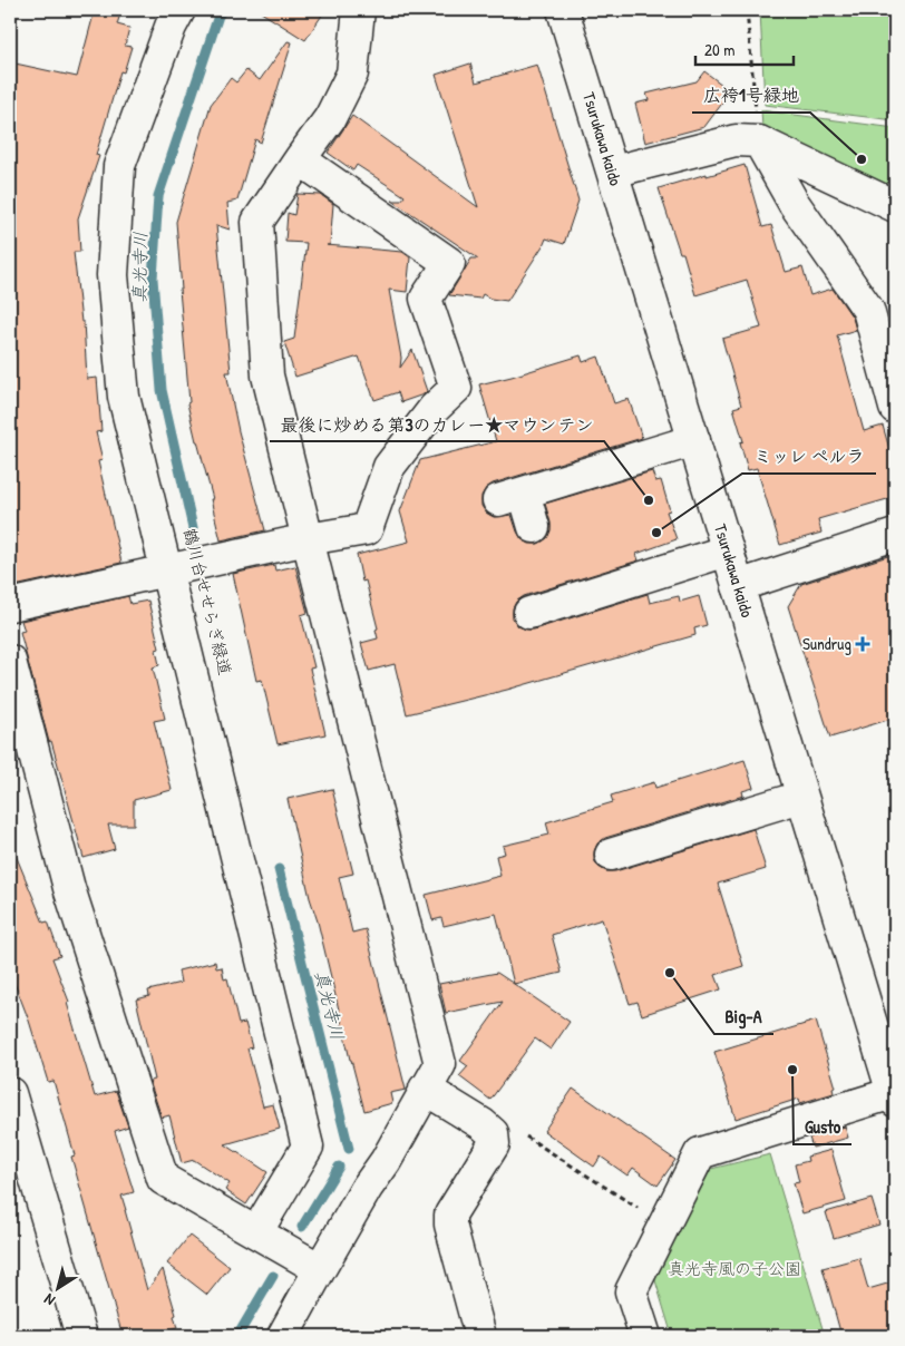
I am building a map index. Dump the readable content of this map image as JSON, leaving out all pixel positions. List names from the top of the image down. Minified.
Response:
{"streets":{"street":["Tsurukawa kaido"]},"water":["真光寺川"],"parks":["真光寺風の子公園"],"places":{"other":["広袴1号緑地","最後に炒める第3のカレー★マウンテン","ミッレ ぺルラ","Big-A","Gusto"],"health":["Sundrug"]},"scale_bar":"20 m","north":"bottom left"}
